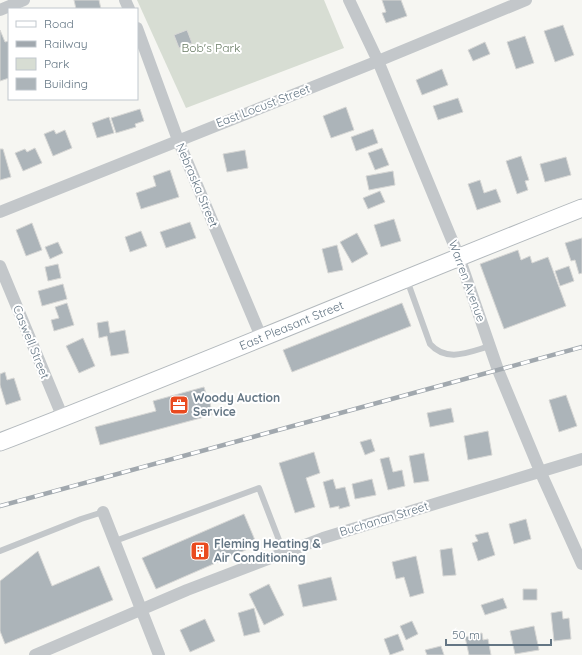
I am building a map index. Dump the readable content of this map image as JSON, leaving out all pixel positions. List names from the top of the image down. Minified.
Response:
{"streets":{"main road":["East Pleasant Street"],"street":["East Locust Street","Nebraska Street","Warren Avenue","Caswell Street","Buchanan Street"]},"crossings":[["East Locust Street","Nebraska Street"],["East Locust Street","Warren Avenue"],["Nebraska Street","East Pleasant Street"],["Warren Avenue","East Pleasant Street"],["Warren Avenue","Buchanan Street"],["East Pleasant Street","Caswell Street"]],"parks":["Bob's Park"],"places":{"office":["Woody Auction Service"],"building":["Fleming Heating & Air Conditioning"]},"legend":["Road","Railway","Park","Building"],"scale_bar":"50 m"}
